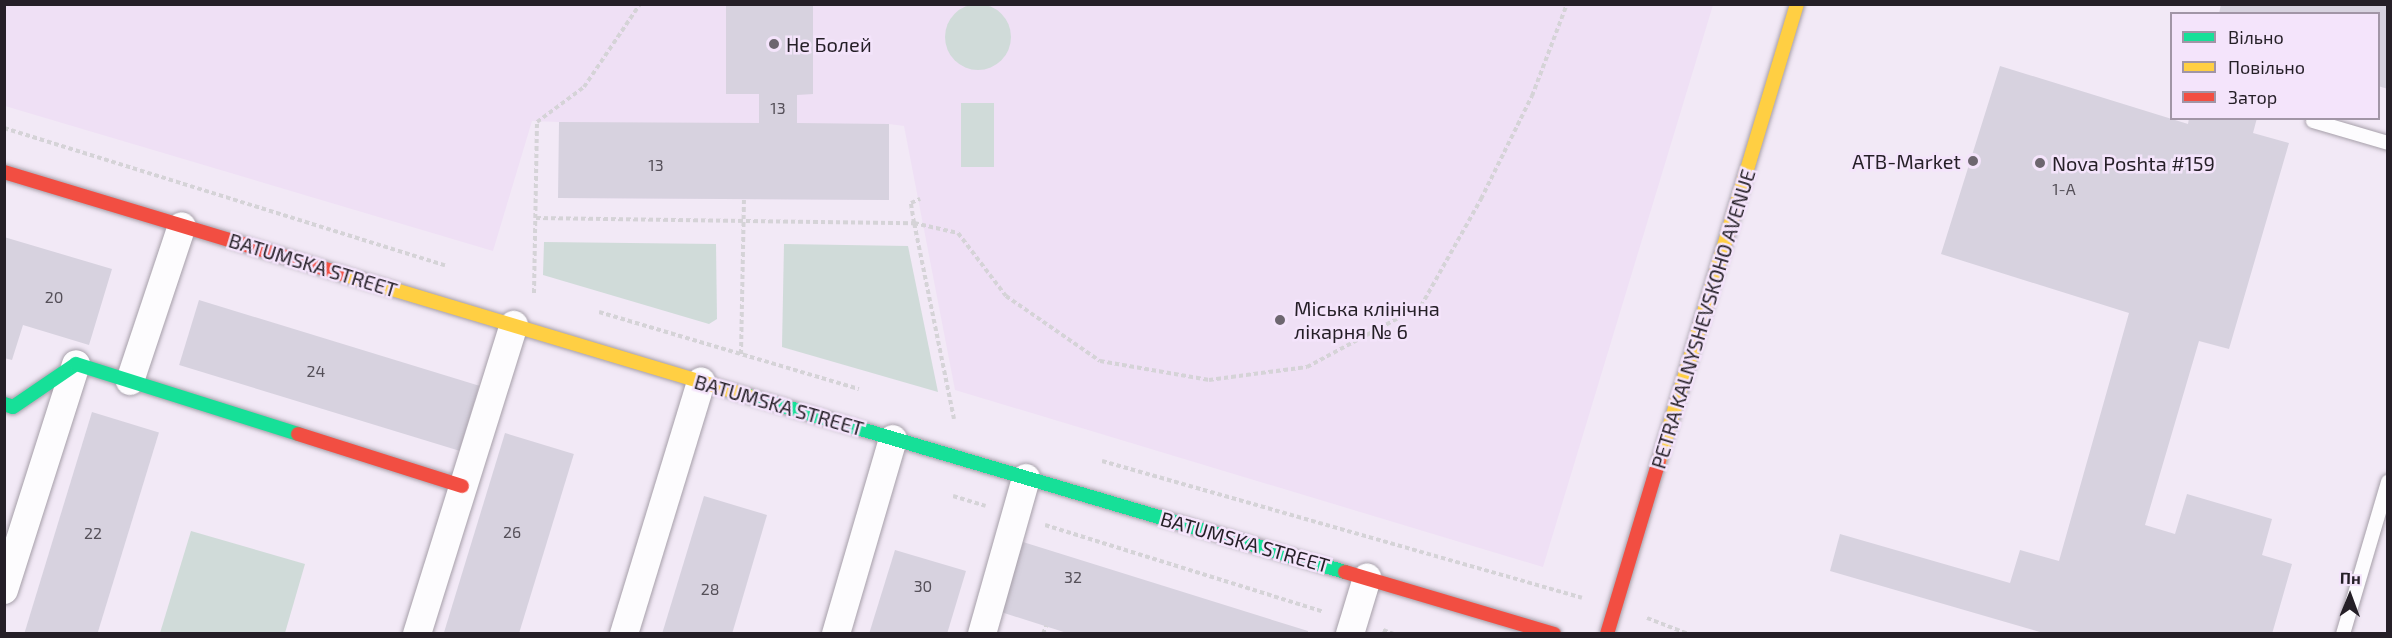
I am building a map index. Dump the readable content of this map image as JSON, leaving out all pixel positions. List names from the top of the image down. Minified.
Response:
{"streets":{"street":["BATUMSKA STREET","PETRA KALNYSHEVSKOHO AVENUE"]},"places":["Не Болей","ATB-Market","Nova Poshta #159","Міська клінічна лікарня № 6"],"house_numbers":["13","13","1-А","20","24","26","22","32","30","28"],"legend":["Вільно","Повільно","Затор"],"north":"top"}
